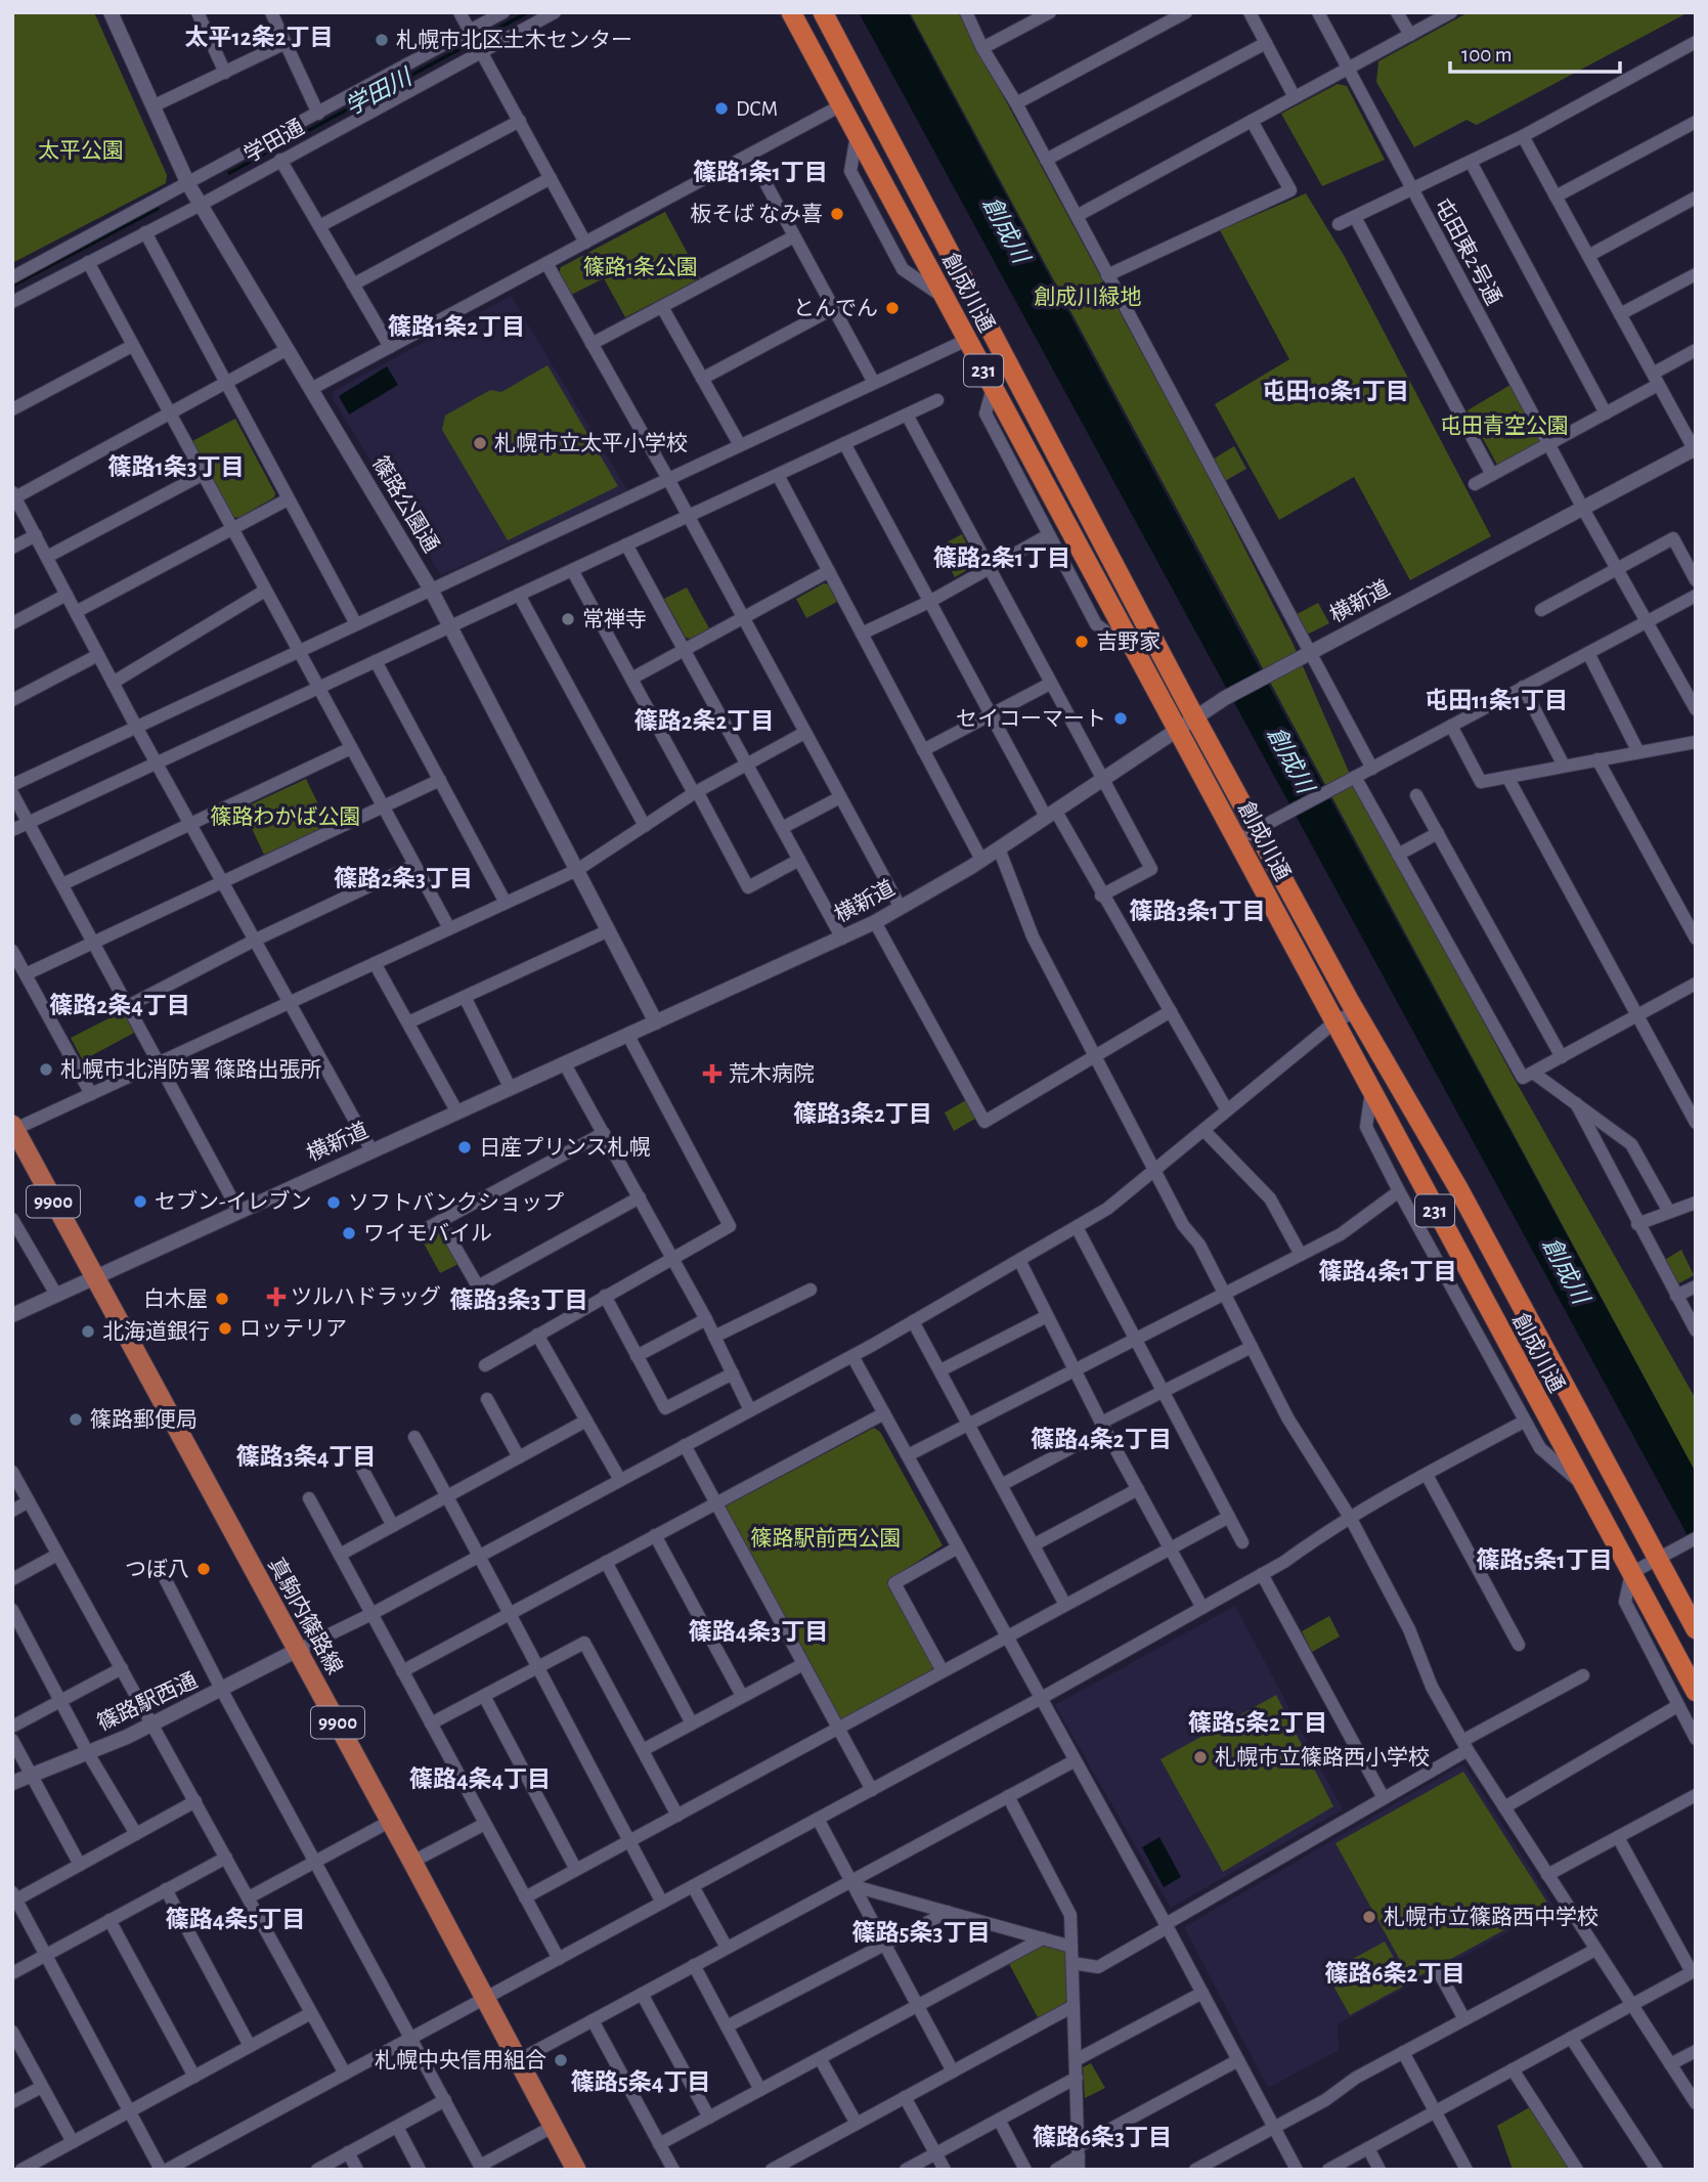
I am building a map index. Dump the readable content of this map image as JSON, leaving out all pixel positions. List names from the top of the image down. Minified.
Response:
{"streets":{"highway":["創成川通","231"],"main road":["9900","真駒内篠路線"],"street":["学田通","屯田東2号通","篠路公園通","横新道","篠路駅西通"]},"crossings":[["学田通","篠路公園通"],["屯田東2号通","横新道"],["創成川通","横新道"],["篠路公園通","横新道"],["横新道","真駒内篠路線"],["真駒内篠路線","篠路駅西通"]],"districts":["太平12条2丁目","篠路1条1丁目","篠路1条2丁目","屯田10条1丁目","篠路1条3丁目","篠路2条1丁目","屯田11条1丁目","篠路2条2丁目","篠路2条3丁目","篠路3条1丁目","篠路2条4丁目","篠路3条2丁目","篠路4条1丁目","篠路3条3丁目","篠路4条2丁目","篠路3条4丁目","篠路5条1丁目","篠路4条3丁目","篠路5条2丁目","篠路4条4丁目","篠路4条5丁目","篠路5条3丁目","篠路6条2丁目","篠路5条4丁目","篠路6条3丁目"],"water":["学田川","創成川"],"parks":["太平公園","篠路1条公園","創成川緑地","屯田青空公園","篠路わかば公園","篠路駅前西公園"],"places":{"other":["札幌市北区土木センター","DCM","板そば なみ喜","とんでん","札幌市立太平小学校","常禅寺","吉野家","セイコーマート","札幌市北消防署 篠路出張所","日産プリンス札幌","セブン-イレブン","ソフトバンクショップ","ワイモバイル","白木屋","ロッテリア","北海道銀行","篠路郵便局","つぼ八","札幌市立篠路西小学校","札幌市立篠路西中学校","札幌中央信用組合"],"health":["荒木病院","ツルハドラッグ"]},"scale_bar":"100 m"}
